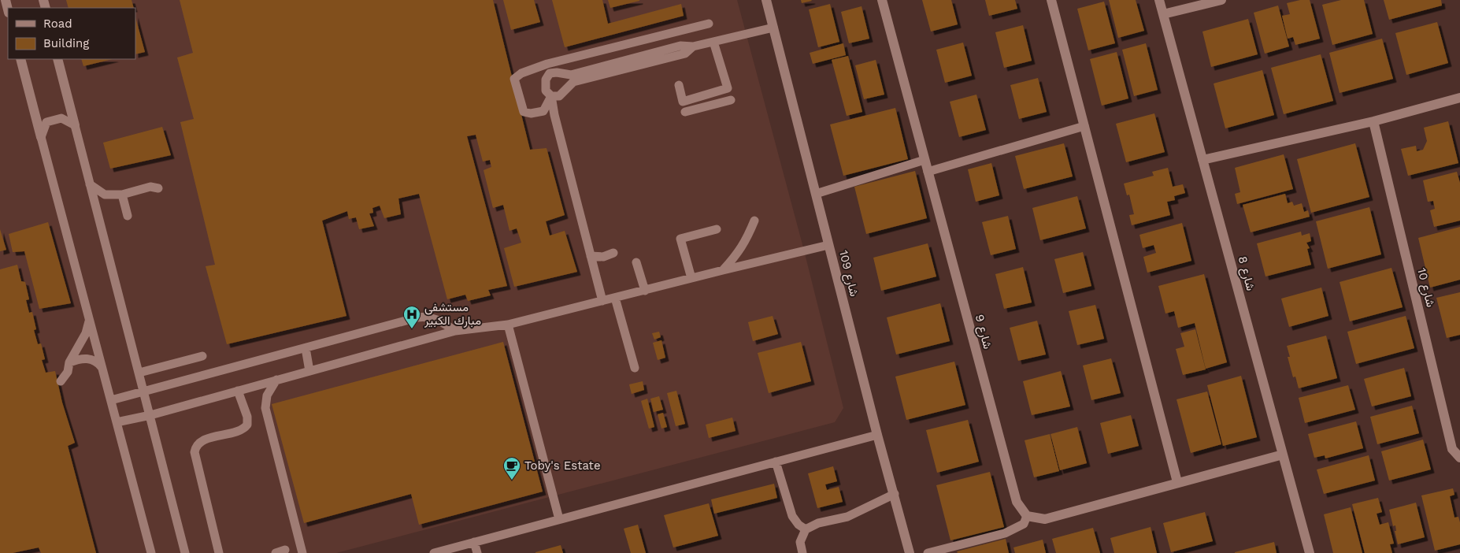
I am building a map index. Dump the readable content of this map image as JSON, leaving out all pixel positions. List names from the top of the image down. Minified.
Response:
{"streets":{"street":["شارع 109","شارع 8","شارع 10","شارع 9"]},"places":{"hospital":["مستشفى مبارك الكبير"],"cafe":["Toby's Estate"]},"legend":["Road","Building"]}
